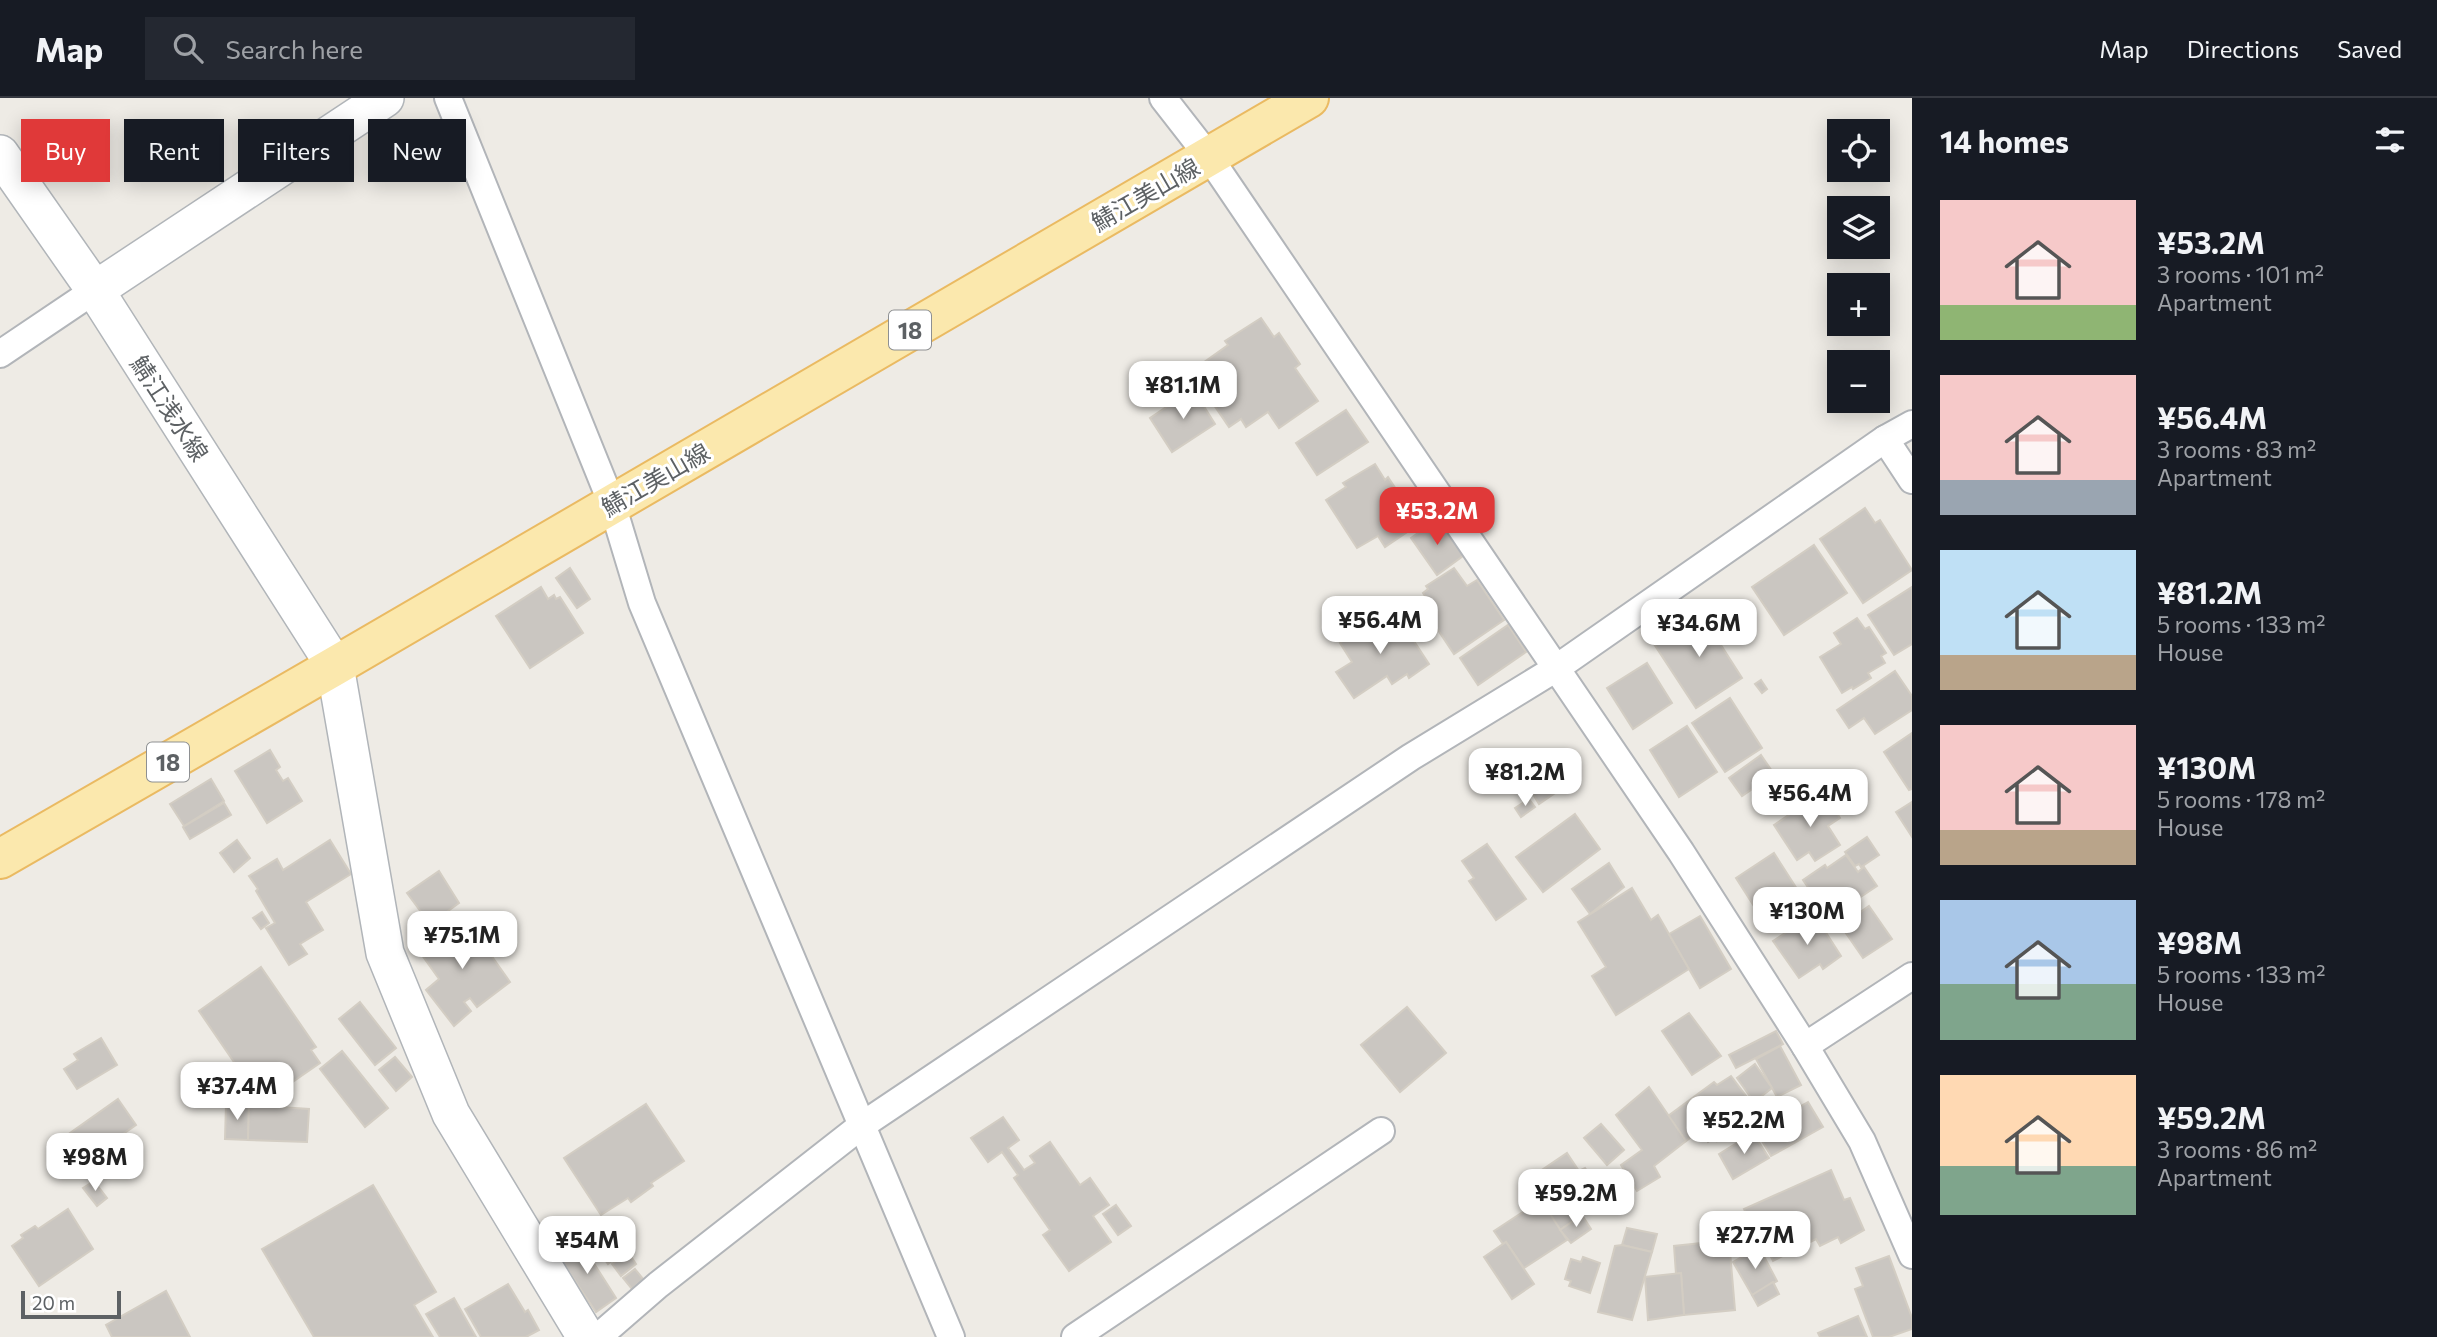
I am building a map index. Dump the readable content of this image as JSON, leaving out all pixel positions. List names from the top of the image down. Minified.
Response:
{"streets":{"main road":["鯖江美山線","18"],"street":["鯖江浅水線"]},"crossings":[["鯖江美山線","鯖江浅水線"]],"scale_bar":"20 m","page":{"header":"Map","search":"Search here","nav":["Map","Directions","Saved"],"heading":"14 homes","map_buttons":["+","−"],"chip":["Buy","Rent","Filters","New"],"list":[{"name":"¥53.2M","note":"3 rooms · 101 m² · Apartment"},{"name":"¥56.4M","note":"3 rooms · 83 m² · Apartment"},{"name":"¥81.2M","note":"5 rooms · 133 m² · House"},{"name":"¥130M","note":"5 rooms · 178 m² · House"},{"name":"¥98M","note":"5 rooms · 133 m² · House"},{"name":"¥59.2M","note":"3 rooms · 86 m² · Apartment"}],"price":["¥81.1M","¥53.2M","¥56.4M","¥34.6M","¥81.2M","¥56.4M","¥130M","¥75.1M","¥37.4M","¥52.2M","¥98M","¥59.2M","¥27.7M","¥54M"],"scale":"20 m"}}
